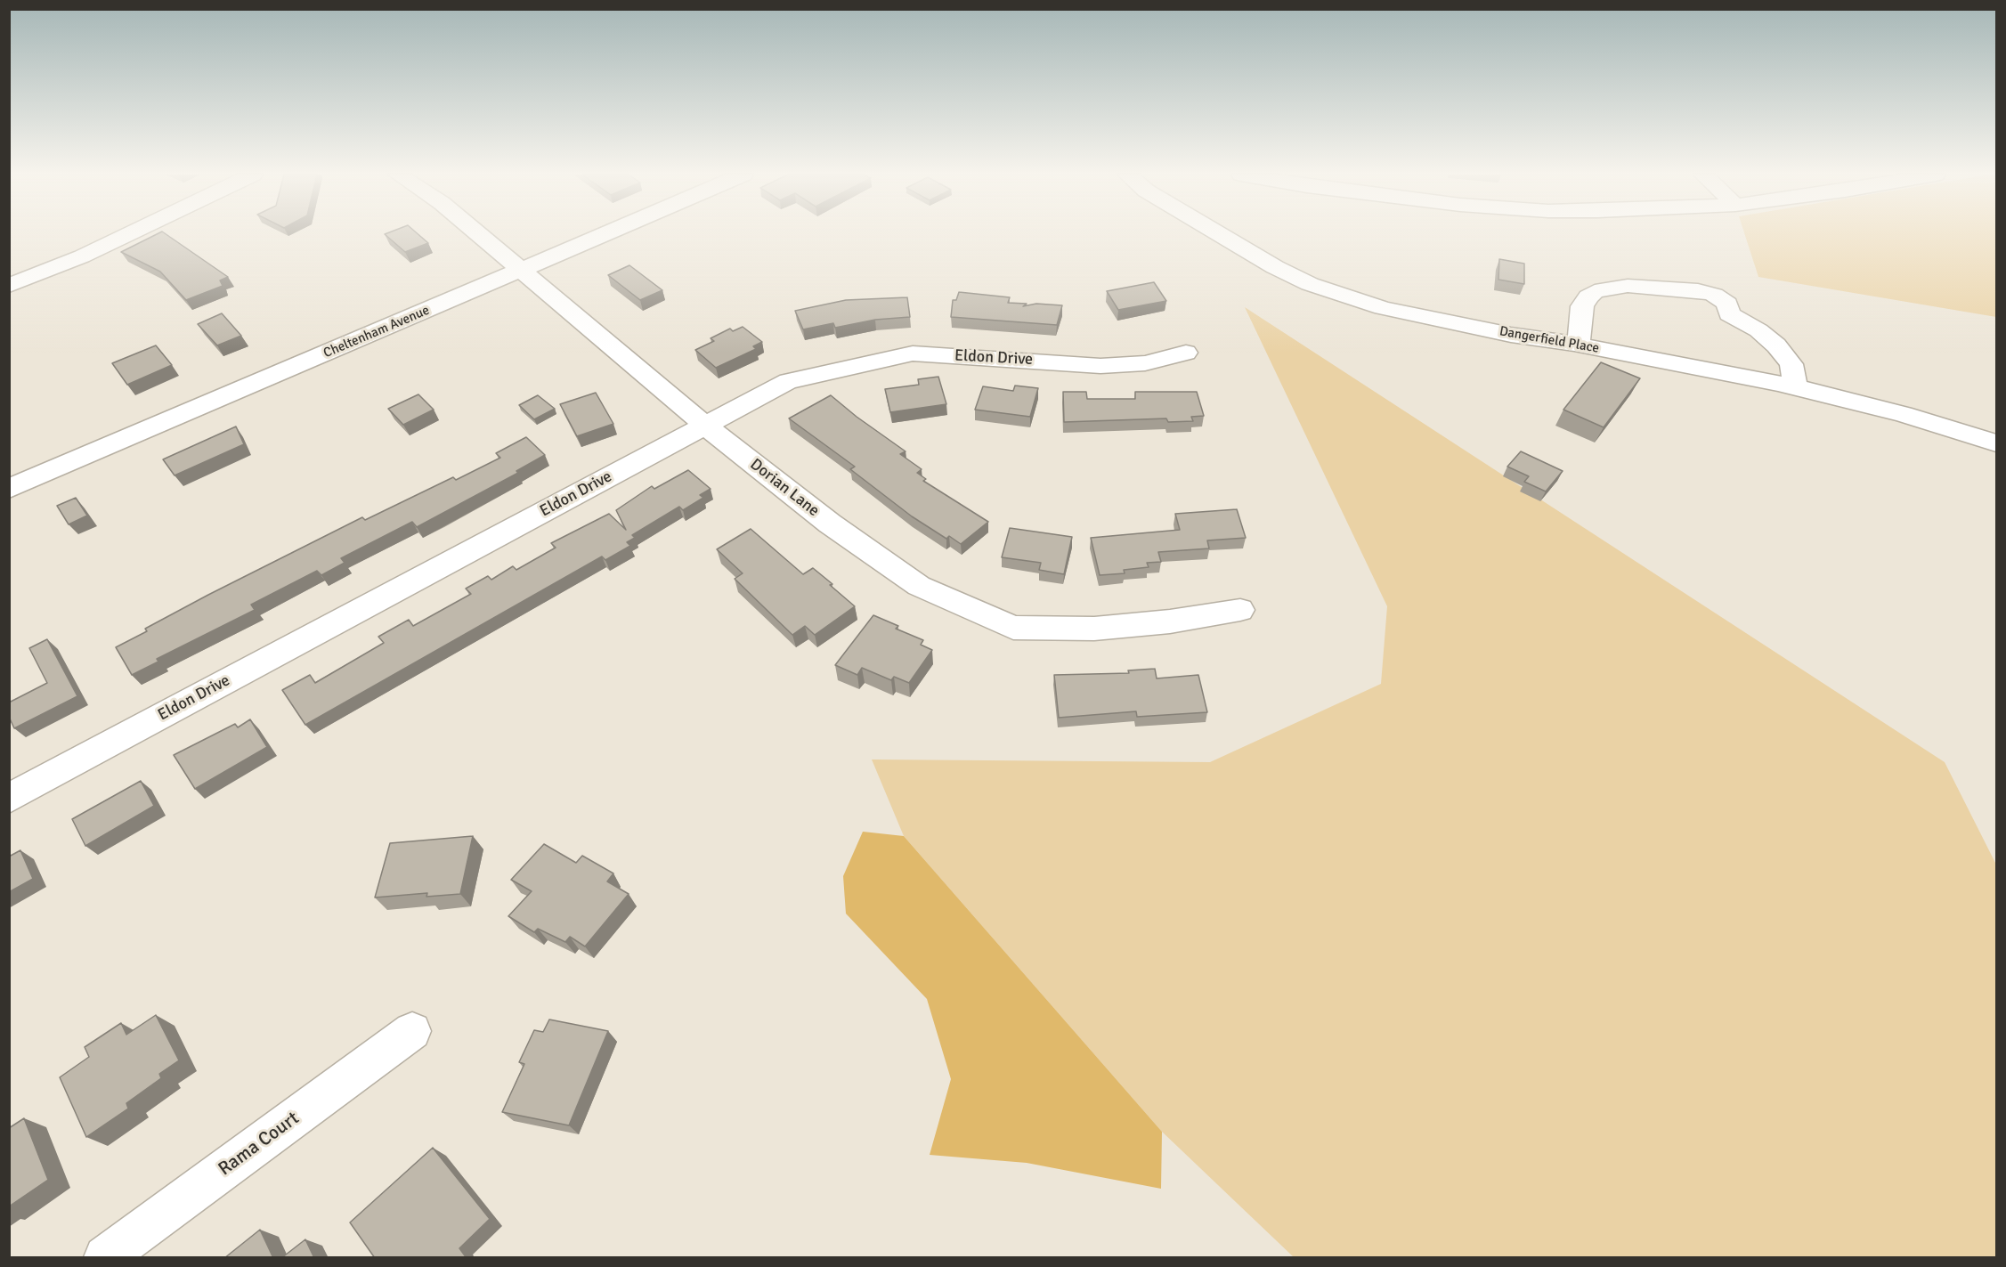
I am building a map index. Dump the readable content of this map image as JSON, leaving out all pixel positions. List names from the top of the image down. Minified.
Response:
{"streets":{"street":["Cheltenham Avenue","Dangerfield Place","Eldon Drive","Dorian Lane","Rama Court"]},"crossings":[["Cheltenham Avenue","Dorian Lane"],["Eldon Drive","Dorian Lane"]]}
